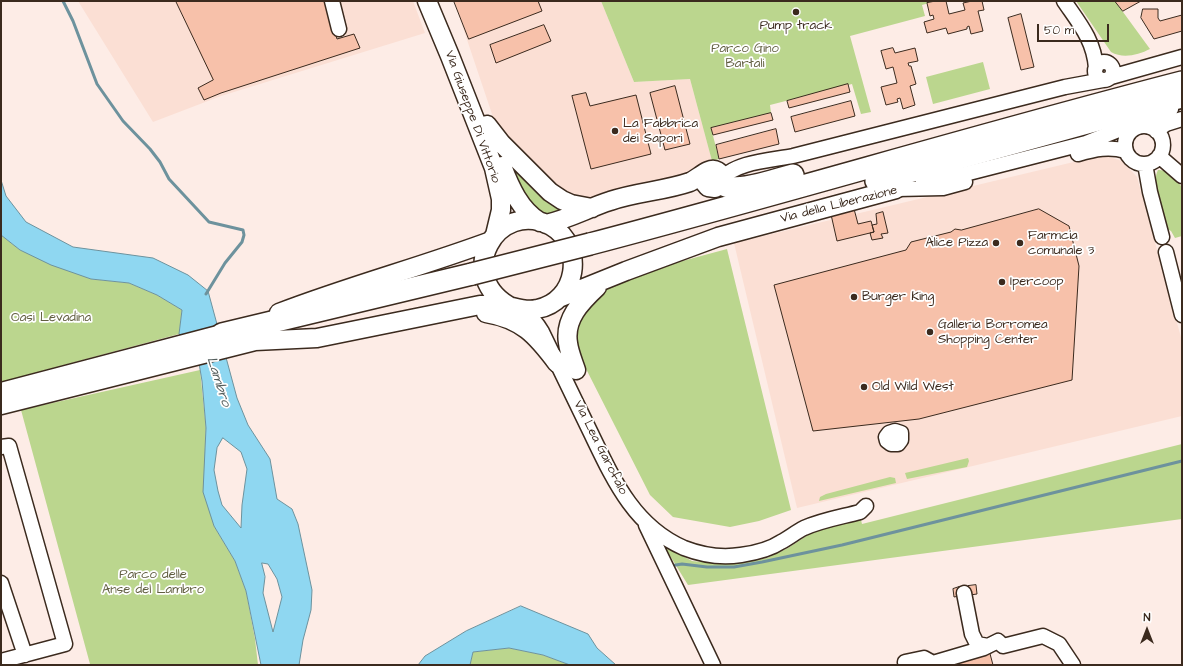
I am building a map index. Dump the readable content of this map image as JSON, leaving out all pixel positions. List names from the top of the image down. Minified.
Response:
{"streets":{"main road":["Via Giuseppe Di Vittorio","Via della Liberazione"],"street":["Via Lea Garofalo"]},"crossings":[["Via Giuseppe Di Vittorio","Via della Liberazione"],["Via Giuseppe Di Vittorio","Via Lea Garofalo"],["Via della Liberazione","Via Lea Garofalo"]],"water":["Lambro"],"parks":["Parco Gino Bartali","Oasi Levadina","Parco delle Anse del Lambro"],"places":["Pump track","La Fabbrica dei Sapori","Alice Pizza","Farmcia comunale 3","Ipercoop","Burger King","Galleria Borromea Shopping Center","Old Wild West"],"scale_bar":"50 m","north":"top"}
